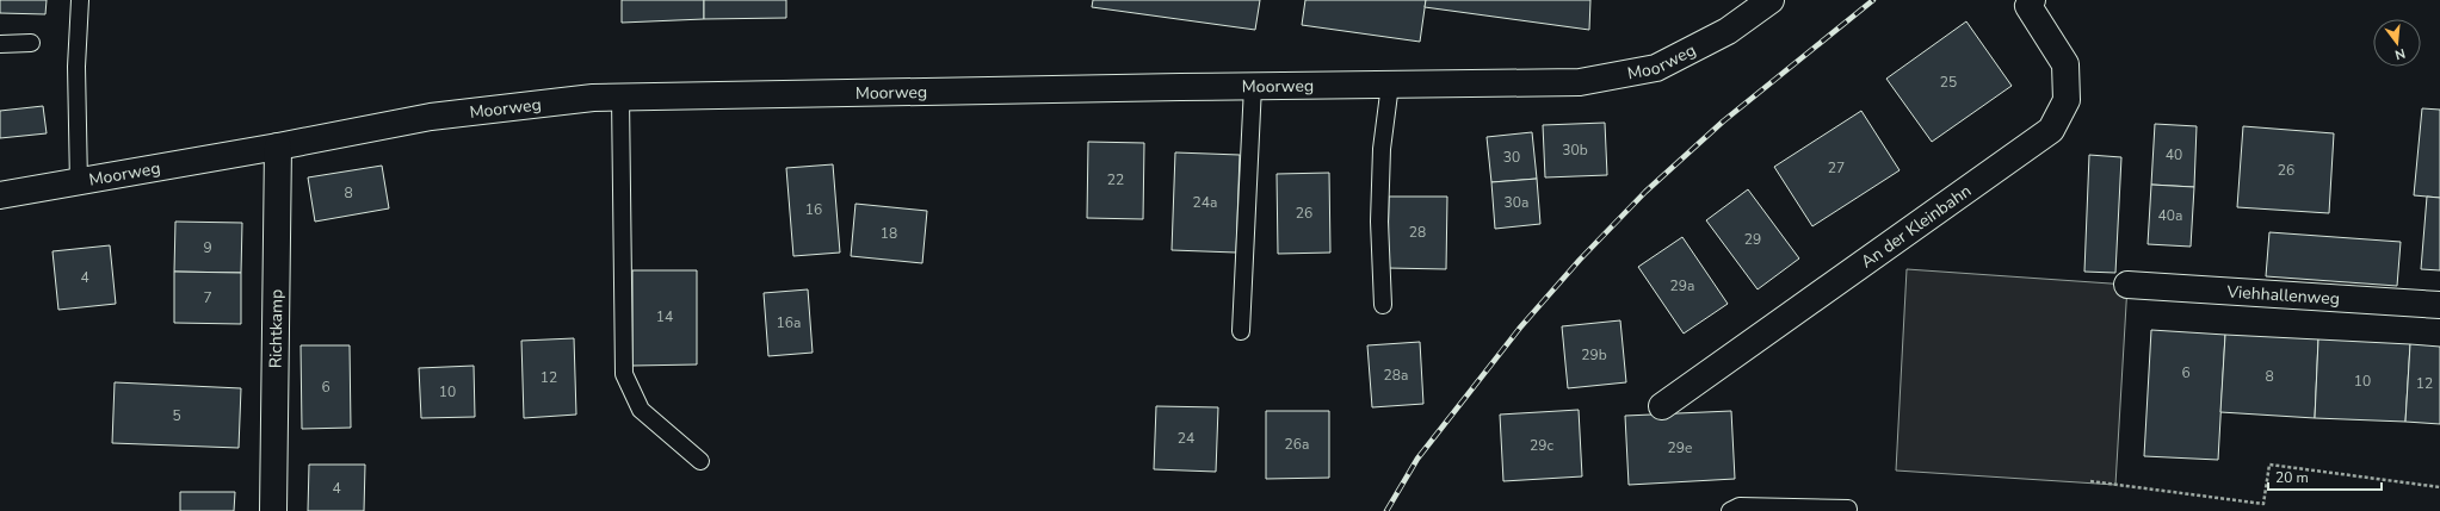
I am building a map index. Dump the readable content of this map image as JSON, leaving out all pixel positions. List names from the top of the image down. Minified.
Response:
{"streets":{"street":["Moorweg","An der Kleinbahn","Viehhallenweg","Richtkamp"]},"crossings":[["Moorweg","Richtkamp"]],"house_numbers":["25","30b","40","30","27","26","22","8","24a","30a","16","26","40a","28","18","29","9","4","29a","7","14","16a","29b","6","28a","8","12","10","12","6","10","5","24","26a","29c","29e","4"],"scale_bar":"20 m","north":"bottom"}
